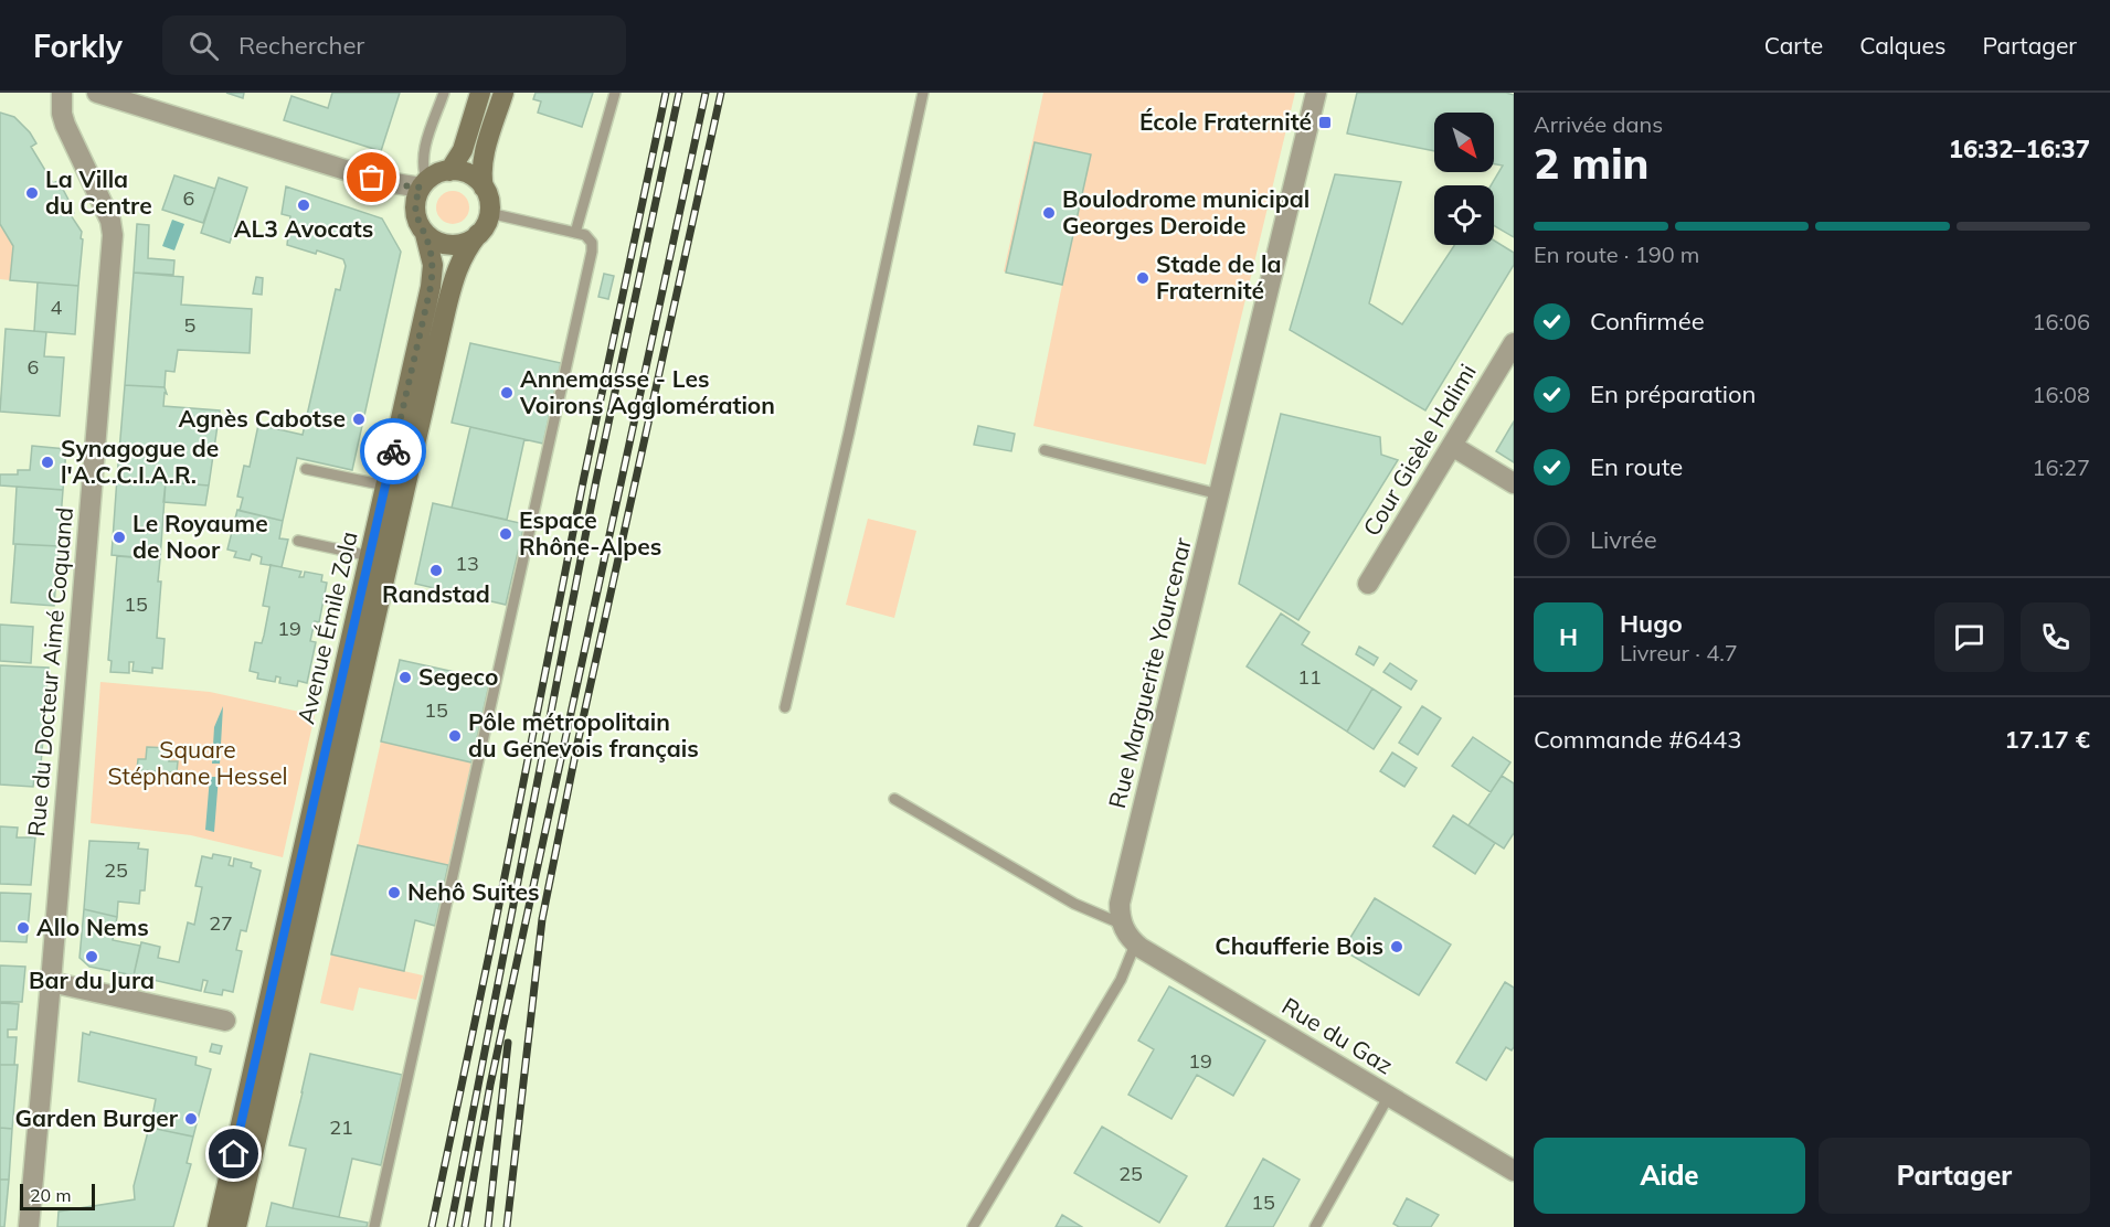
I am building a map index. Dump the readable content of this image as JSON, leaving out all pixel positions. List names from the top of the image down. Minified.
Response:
{"streets":{"street":["Cour Gisèle Halimi","Avenue Émile Zola","Rue du Docteur Aimé Coquand","Rue Marguerite Yourcenar","Rue du Gaz"]},"parks":["Square Stéphane Hessel"],"places":{"transit":["École Fraternité"],"other":["La Villa du Centre","AL3 Avocats","Boulodrome municipal Georges Deroide","Stade de la Fraternité","Annemasse - Les Voirons Agglomération","Agnès Cabotse","Synagogue de l'A.C.C.I.A.R.","Espace Rhône-Alpes","Le Royaume de Noor","Randstad","Segeco","Pôle métropolitain du Genevois français","Nehô Suites","Allo Nems","Chaufferie Bois","Bar du Jura","Garden Burger"]},"house_numbers":["6","4","5","6","13","15","19","11","15","25","27","19","21","25","15"],"scale_bar":"20 m","north":"bottom right","page":{"header":"Forkly","search":"Rechercher","nav":["Carte","Calques","Partager"],"heading":["2 min","Arrivée dans","16:32–16:37"],"panel":["Hugo","Livreur · 4.7","Commande #6443","17.17 €"],"bar":"En route · 190 m","list":[["Confirmée","16:06"],["En préparation","16:08"],["En route","16:27"],"Livrée"],"round":"H","buttons":["Aide","Partager"],"scale":"20 m"}}
